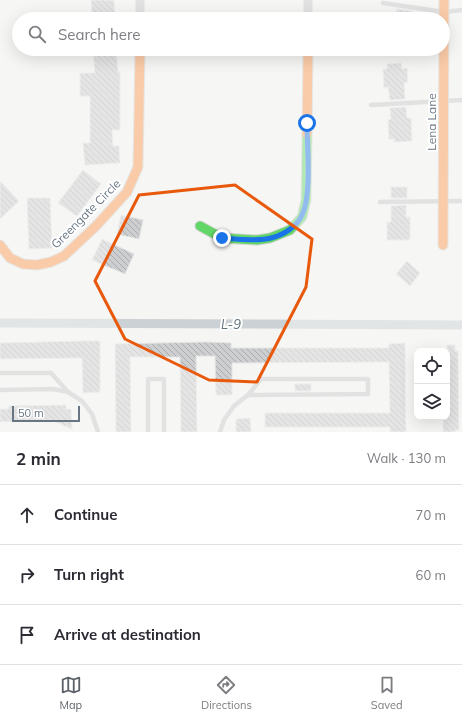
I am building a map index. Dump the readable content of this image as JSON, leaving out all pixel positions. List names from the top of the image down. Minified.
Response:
{"streets":{"street":["Lena Lane","Greengate Circle"]},"water":["L-9"],"scale_bar":"50 m","page":{"search":"Search here","scale":"50 m","heading":["2 min","Walk · 130 m"],"list":[["Continue","70 m"],["Turn right","60 m"],"Arrive at destination"],"nav":["Map","Directions","Saved"]}}
